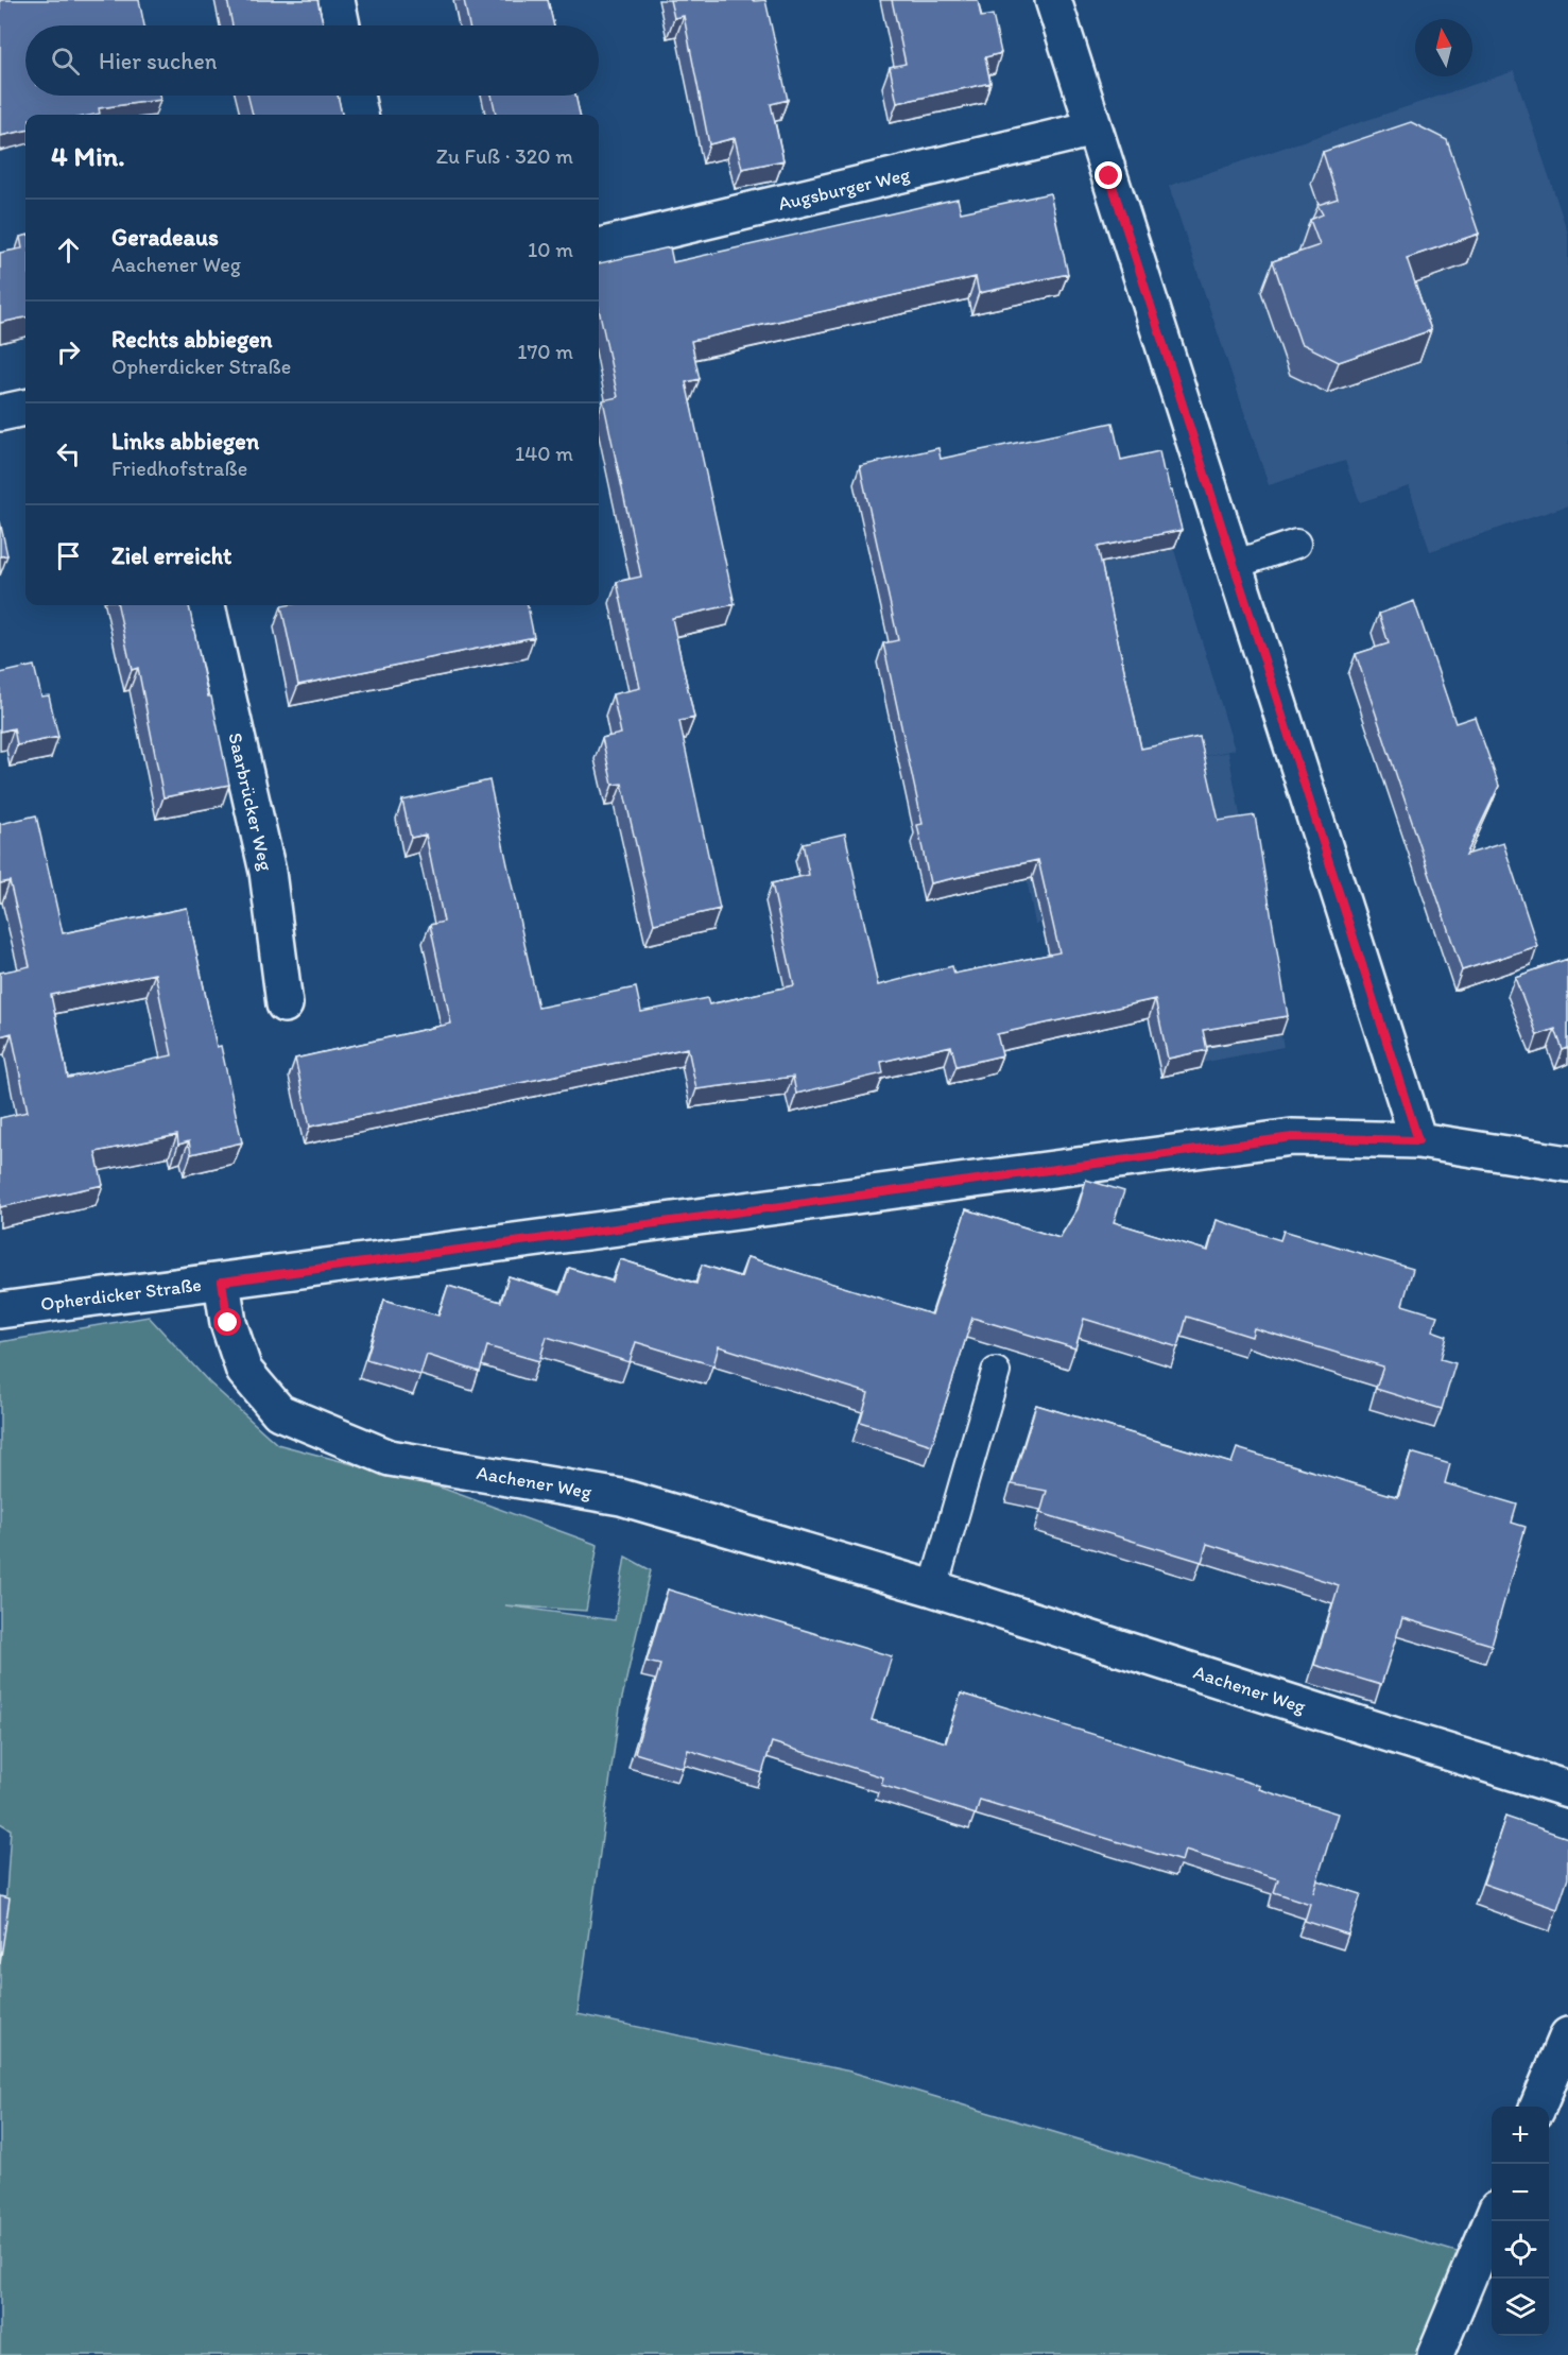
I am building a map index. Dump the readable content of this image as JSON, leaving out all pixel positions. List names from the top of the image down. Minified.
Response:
{"streets":{"street":["Augsburger Weg","Saarbrücker Weg","Opherdicker Straße","Aachener Weg"]},"crossings":[["Opherdicker Straße","Aachener Weg"]],"north":"top","page":{"search":"Hier suchen","heading":["4 Min.","Zu Fuß · 320 m"],"list":[["Geradeaus","Aachener Weg","10 m"],["Rechts abbiegen","Opherdicker Straße","170 m"],["Links abbiegen","Friedhofstraße","140 m"],"Ziel erreicht"],"map_buttons":["+","−"]}}
